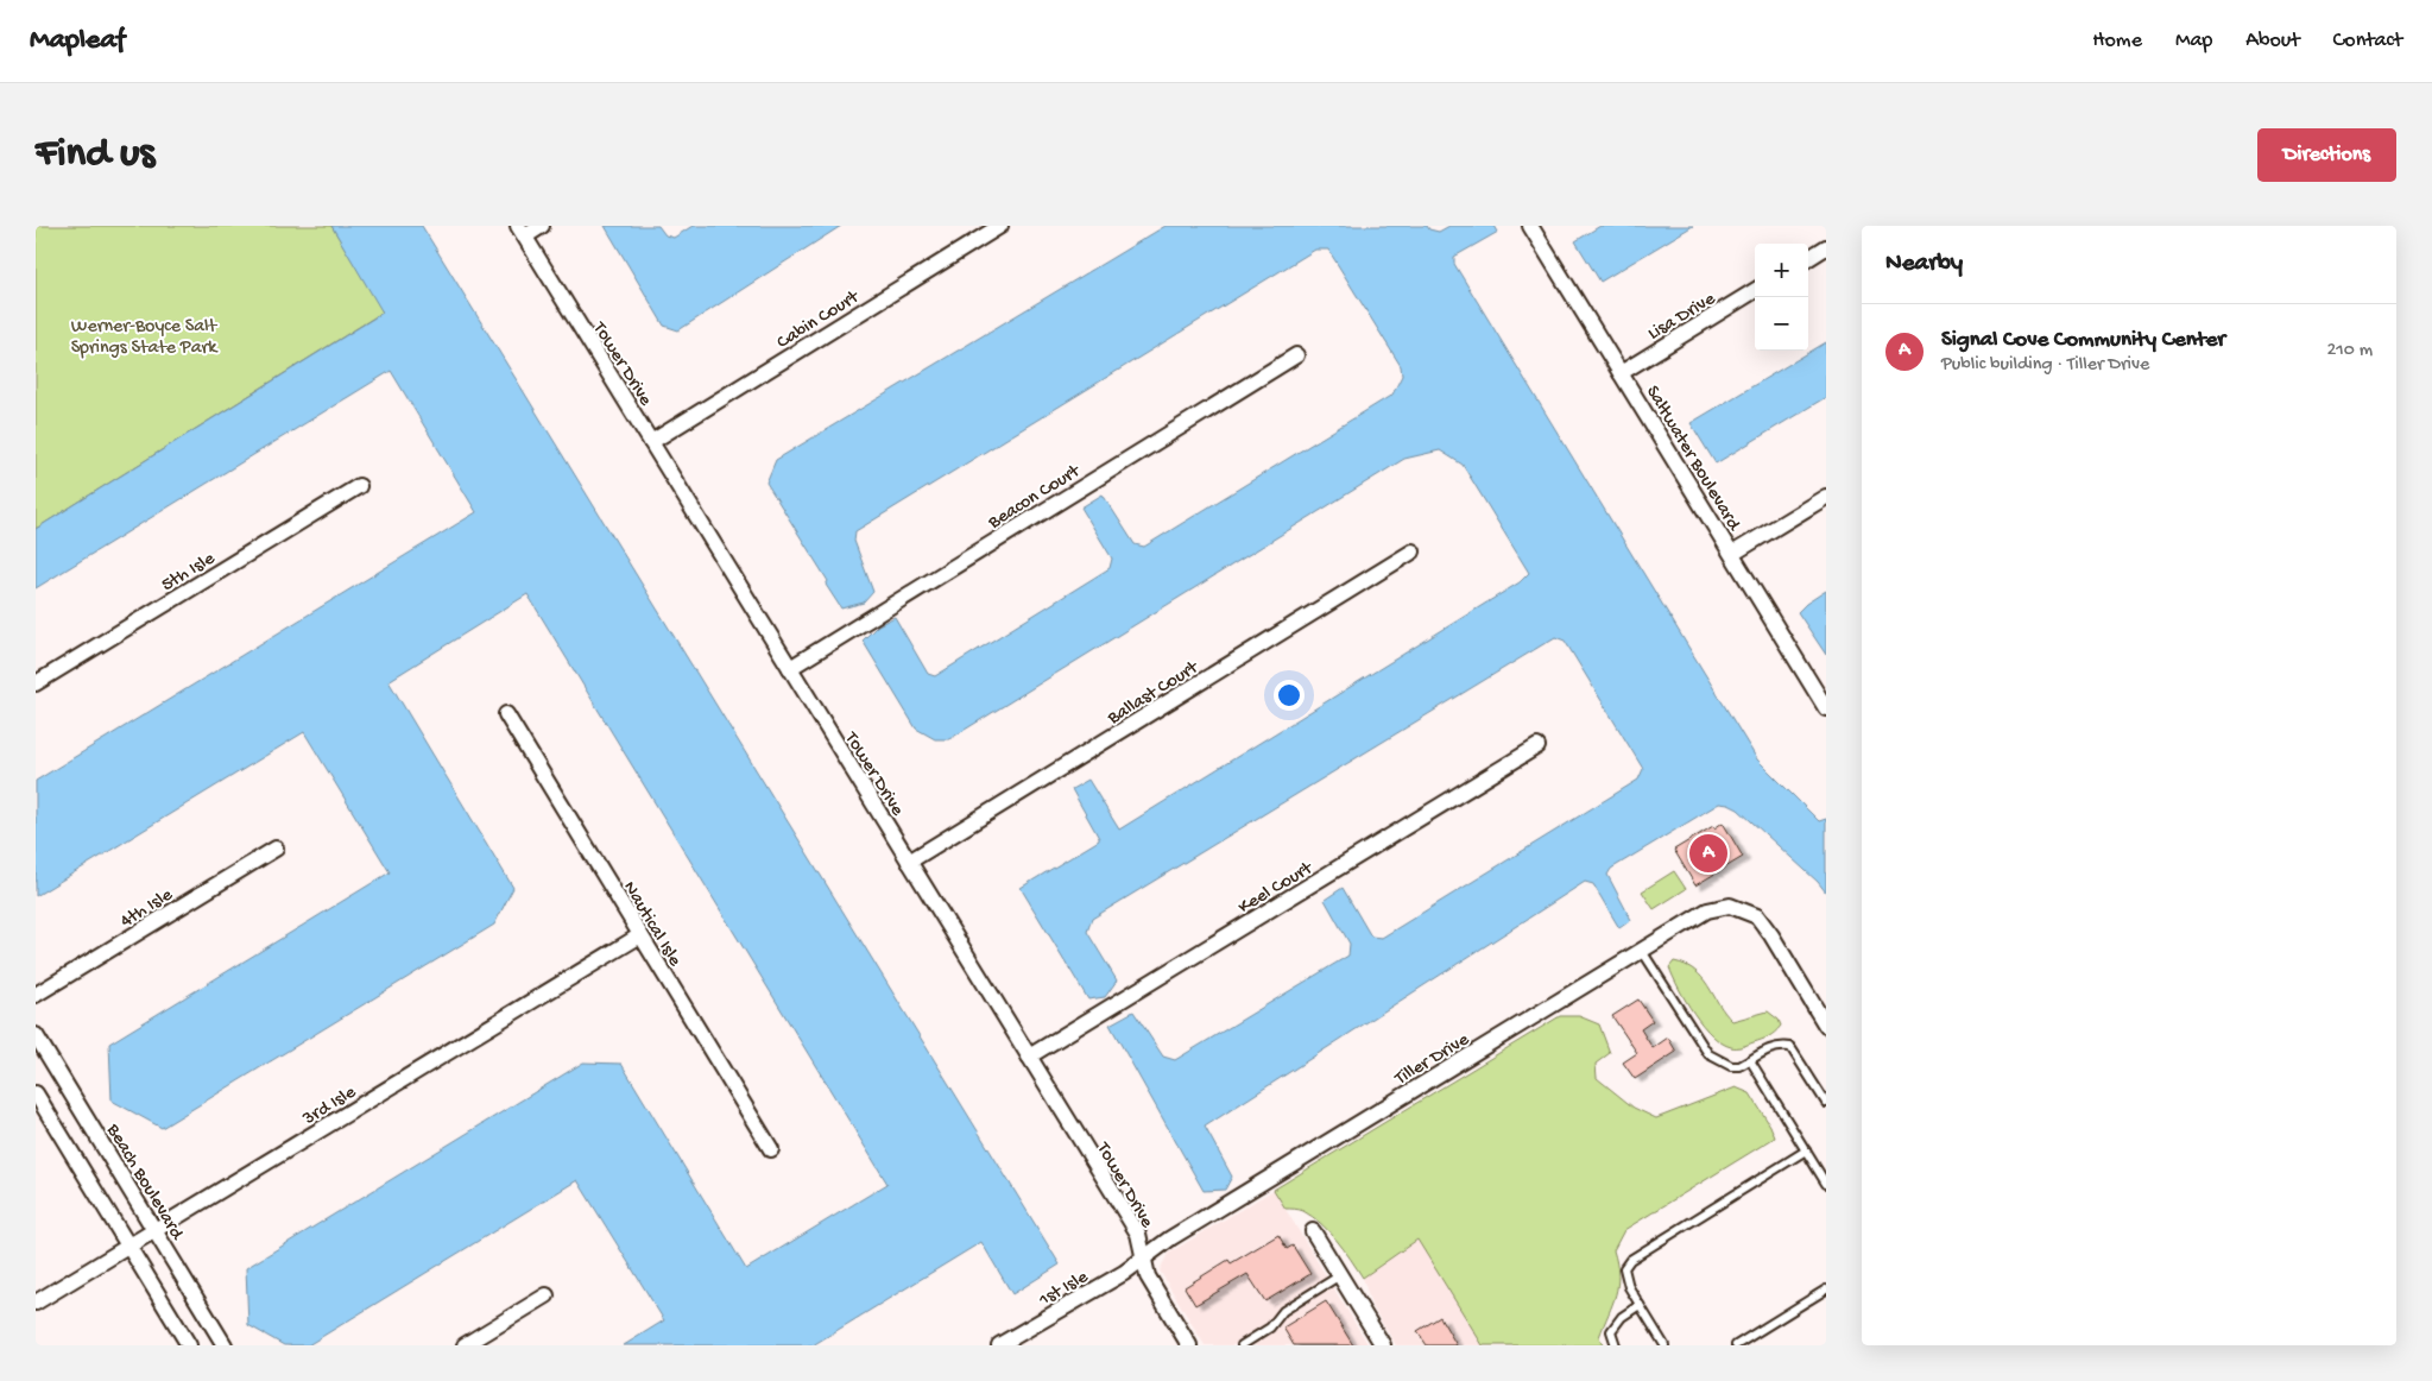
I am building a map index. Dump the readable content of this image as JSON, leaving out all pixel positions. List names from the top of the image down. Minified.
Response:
{"streets":{"street":["Lisa Drive","Cabin Court","Tower Drive","Saltwater Boulevard","Beacon Court","5th Isle","Ballast Court","Keel Court","4th Isle","Nautical Isle","Tiller Drive","3rd Isle","Beach Boulevard","1st Isle"]},"crossings":[["Lisa Drive","Saltwater Boulevard"],["Cabin Court","Tower Drive"],["Tower Drive","Beacon Court"],["Tower Drive","Ballast Court"],["Tower Drive","Keel Court"],["Tower Drive","Tiller Drive"],["Tower Drive","1st Isle"],["Nautical Isle","3rd Isle"],["Tiller Drive","1st Isle"],["3rd Isle","Beach Boulevard"]],"parks":["Werner-Boyce Salt Springs State Park"],"page":{"header":"Mapleaf","nav":["Home","Map","About","Contact"],"buttons":"Directions","title":"Find us","heading":"Nearby","map_buttons":["+","−"],"list":[{"mark":"A","name":"Signal Cove Community Center","note":"Public building · Tiller Drive","value":"210 m"}],"pins":"A"}}
